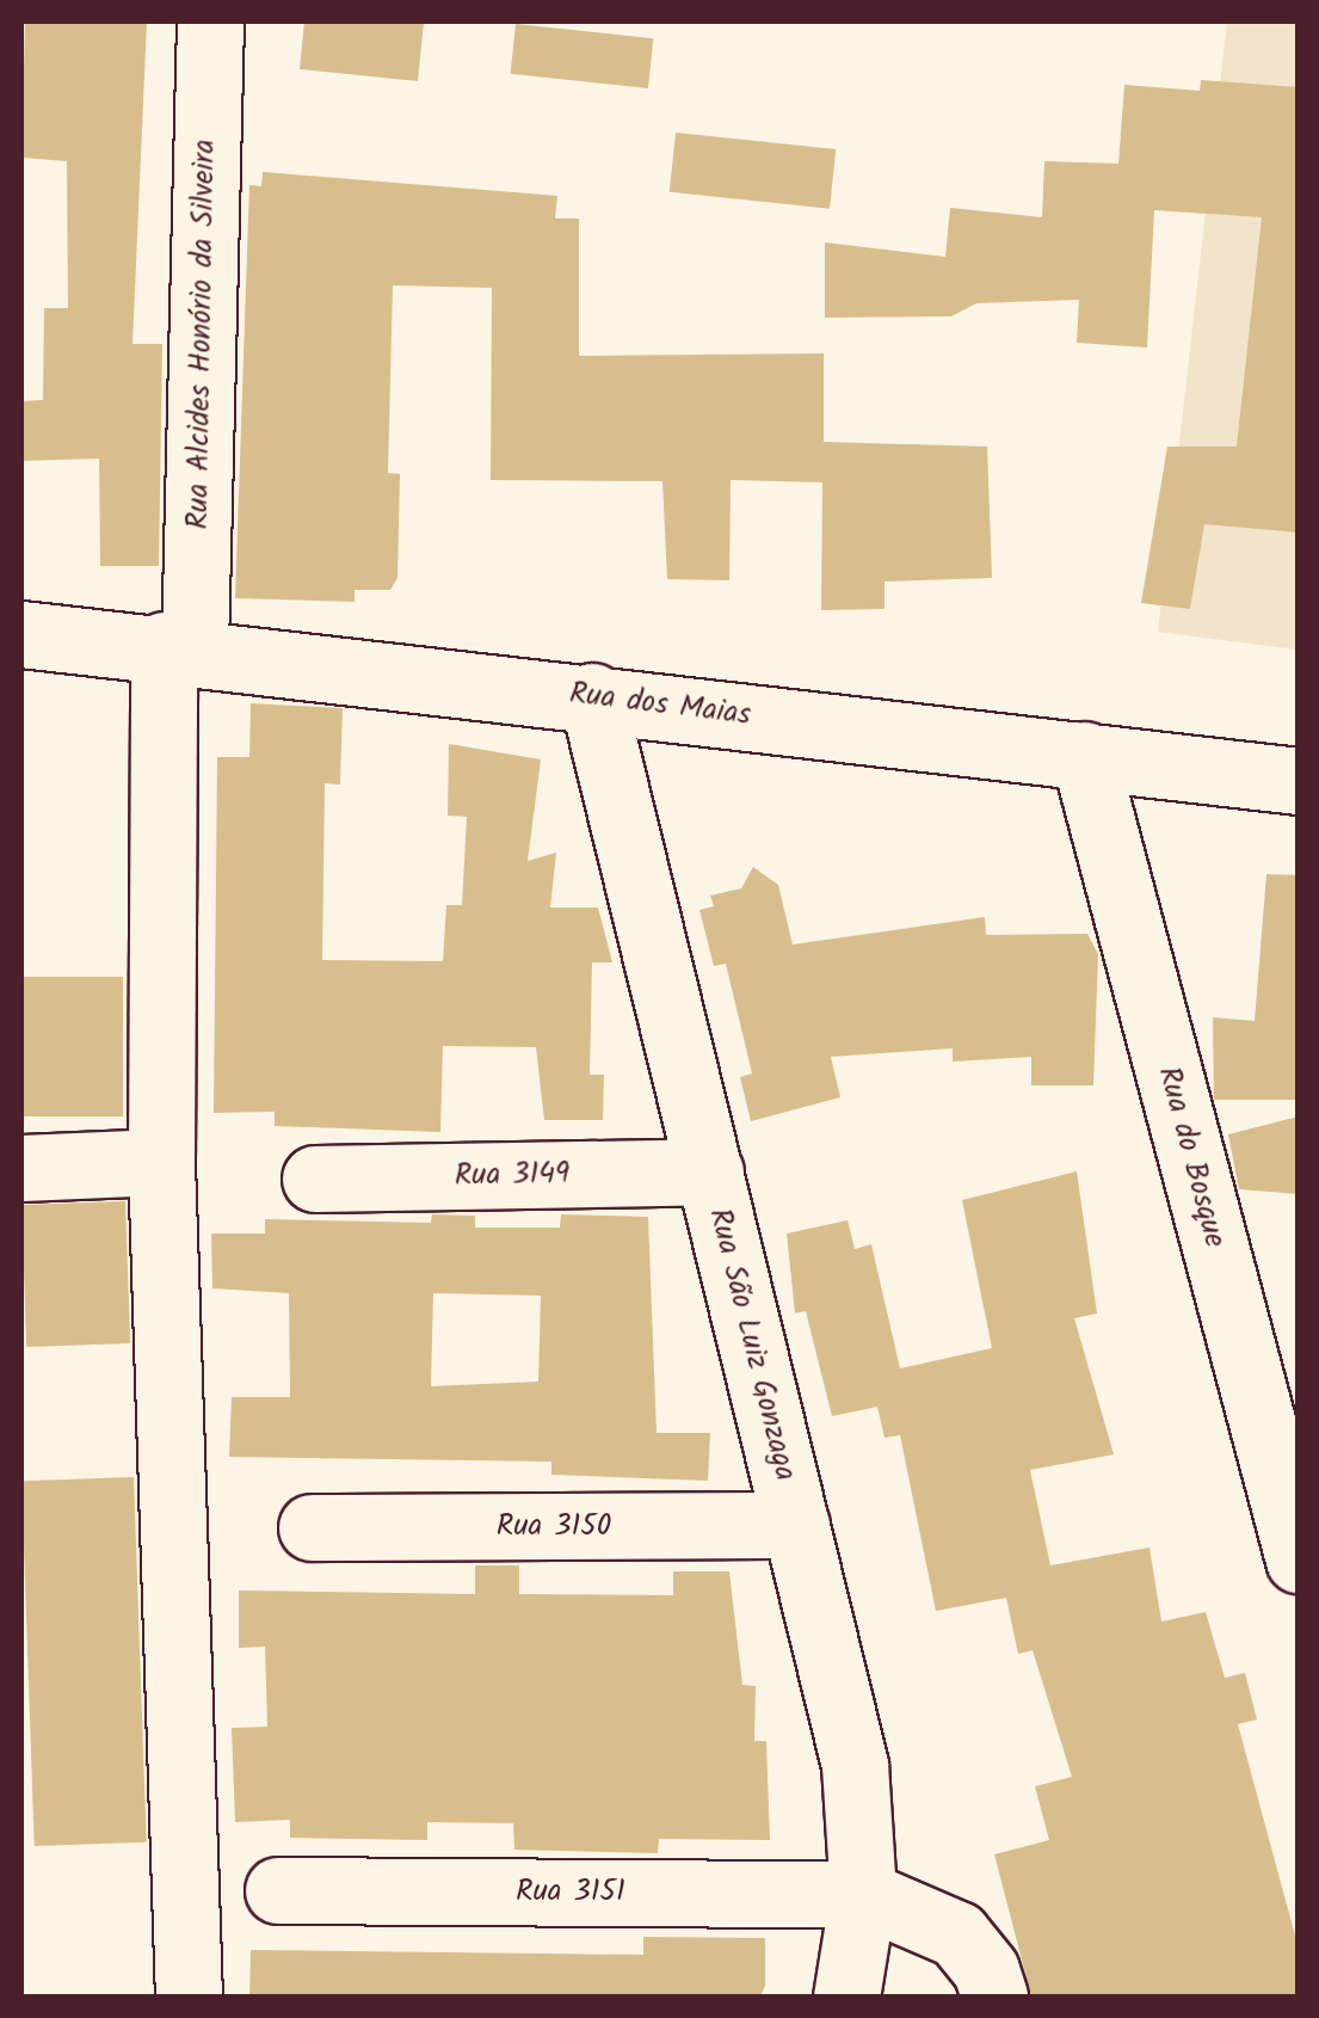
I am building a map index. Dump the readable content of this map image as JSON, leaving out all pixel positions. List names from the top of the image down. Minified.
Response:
{"streets":{"street":["Rua Alcides Honório da Silveira","Rua dos Maias","Rua do Bosque","Rua 3149","Rua São Luiz Gonzaga","Rua 3150","Rua 3151"]},"crossings":[["Rua Alcides Honório da Silveira","Rua dos Maias"],["Rua dos Maias","Rua do Bosque"],["Rua dos Maias","Rua São Luiz Gonzaga"],["Rua 3149","Rua São Luiz Gonzaga"],["Rua São Luiz Gonzaga","Rua 3150"],["Rua São Luiz Gonzaga","Rua 3151"]]}
